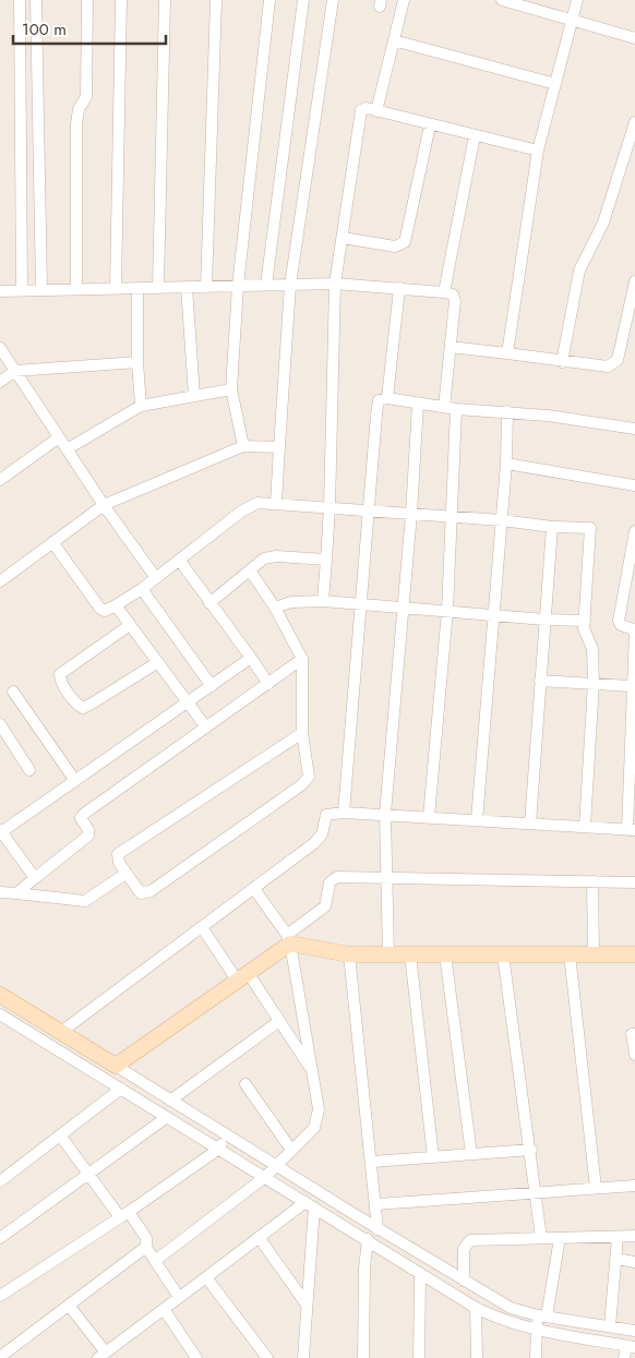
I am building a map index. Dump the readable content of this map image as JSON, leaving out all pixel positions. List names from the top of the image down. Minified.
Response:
{"scale_bar":"100 m"}
